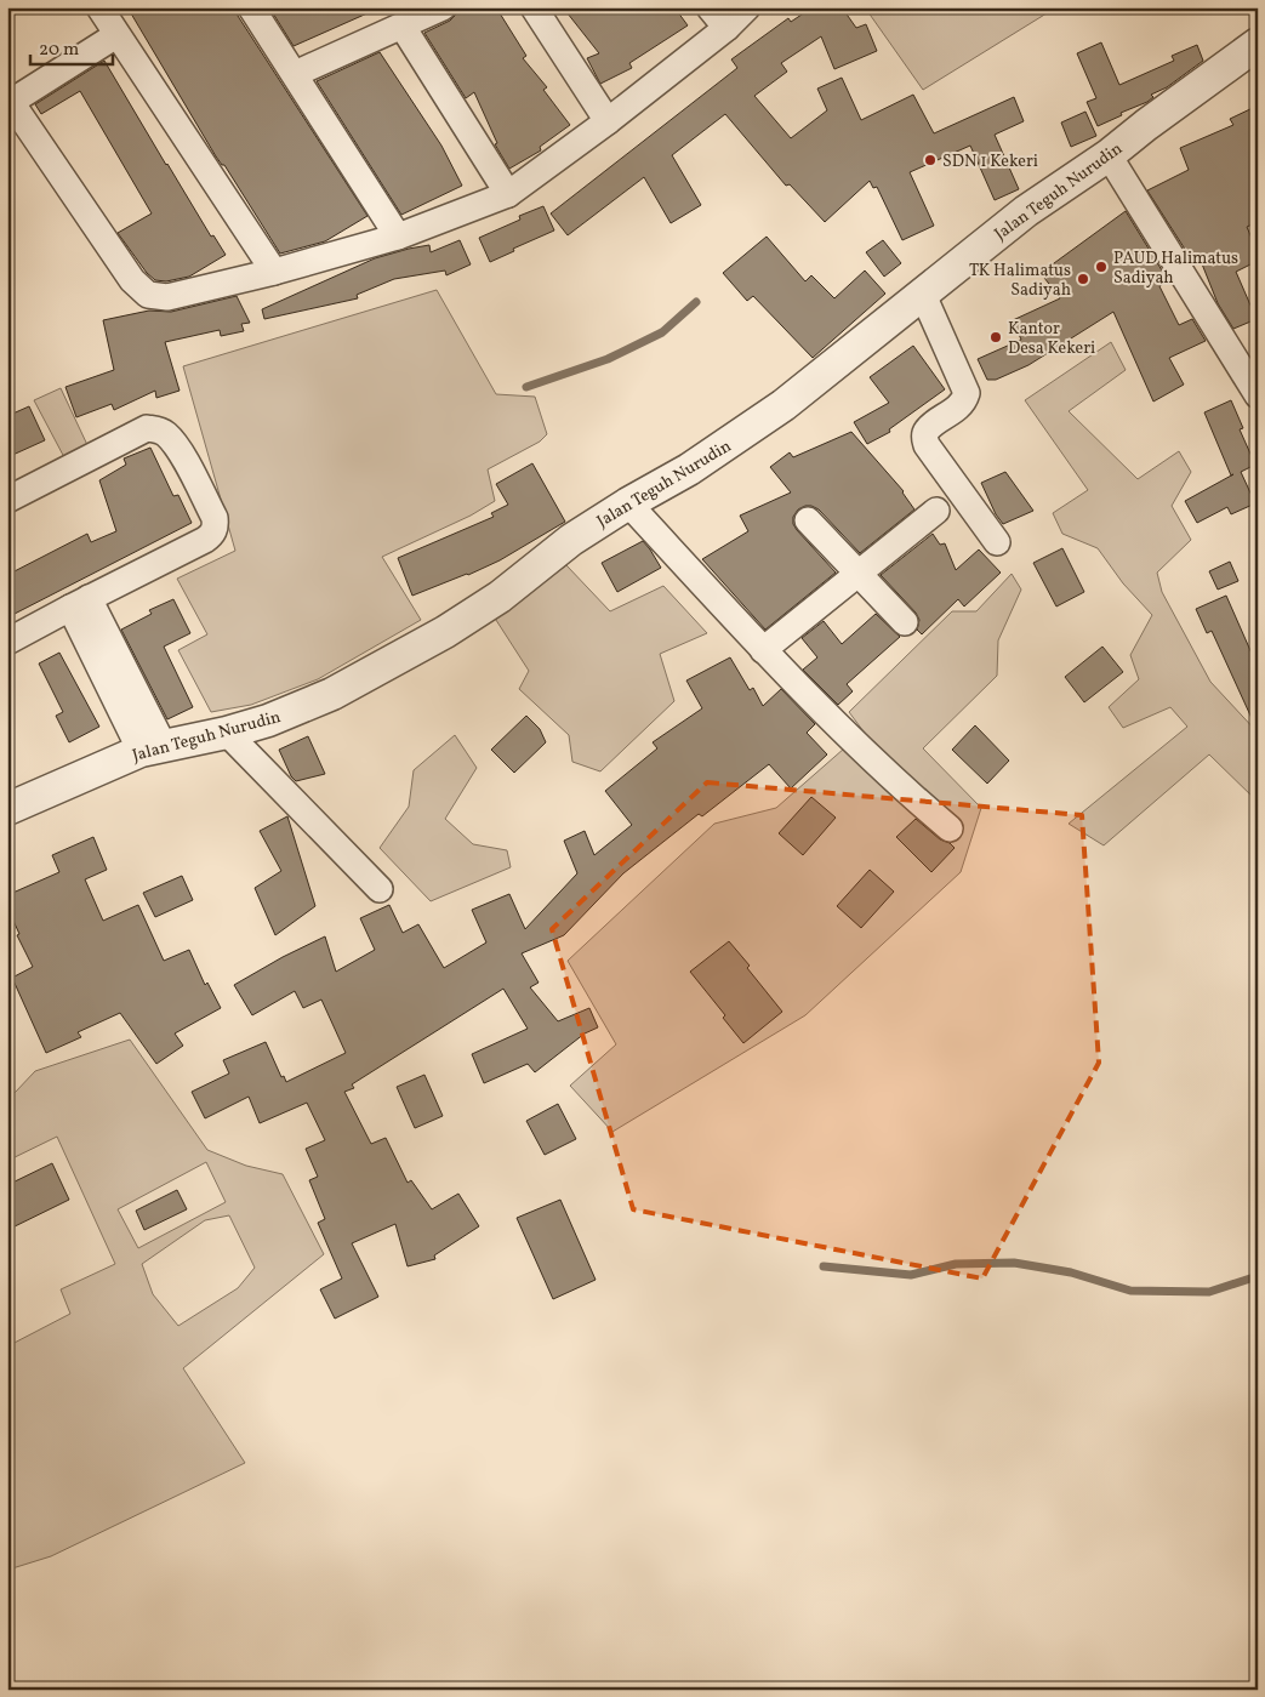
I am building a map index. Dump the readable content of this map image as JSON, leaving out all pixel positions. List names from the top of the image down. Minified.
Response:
{"streets":{"street":["Jalan Teguh Nurudin"]},"places":["SDN 1 Kekeri","PAUD Halimatus Sadiyah","TK Halimatus Sadiyah","Kantor Desa Kekeri"],"scale_bar":"20 m"}
